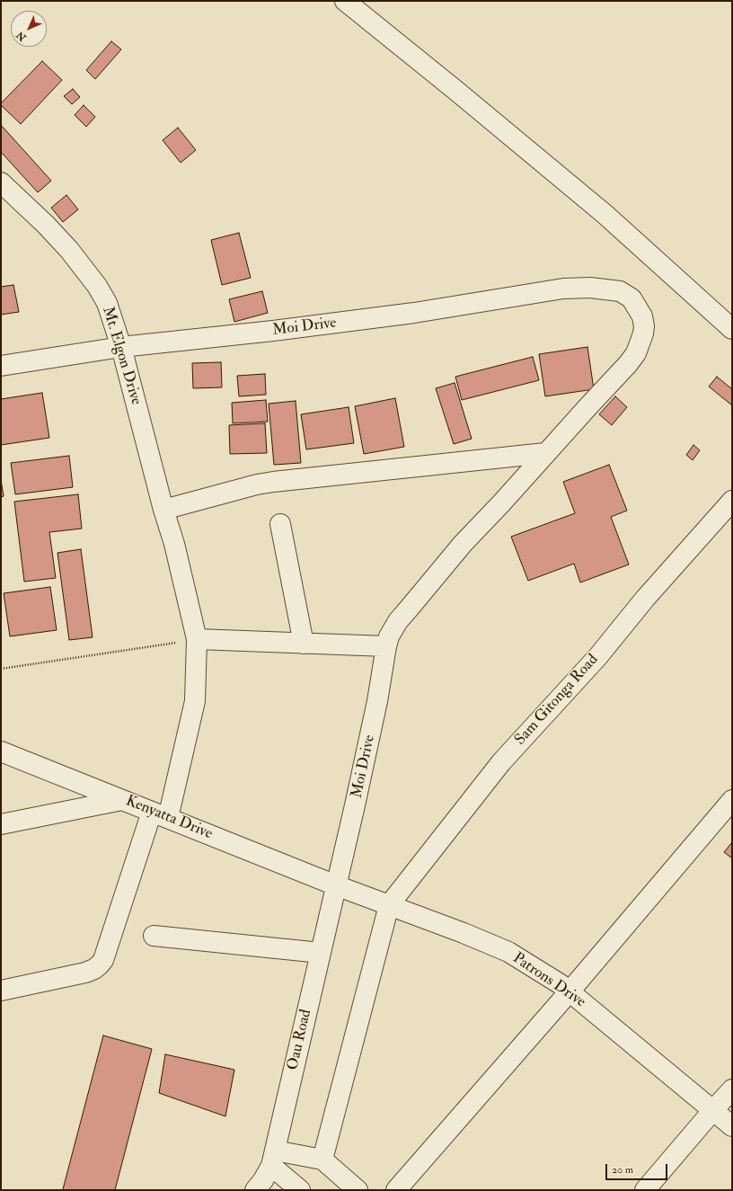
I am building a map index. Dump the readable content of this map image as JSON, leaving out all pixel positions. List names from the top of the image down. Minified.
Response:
{"streets":{"street":["Moi Drive","Mt. Elgon Drive","Sam Gitonga Road","Kenyatta Drive","Patrons Drive","Oau Road"]},"crossings":[["Moi Drive","Mt. Elgon Drive"],["Moi Drive","Kenyatta Drive"],["Moi Drive","Patrons Drive"],["Moi Drive","Oau Road"],["Mt. Elgon Drive","Kenyatta Drive"],["Sam Gitonga Road","Patrons Drive"],["Kenyatta Drive","Patrons Drive"],["Kenyatta Drive","Oau Road"],["Patrons Drive","Oau Road"]],"scale_bar":"20 m","north":"bottom left"}
